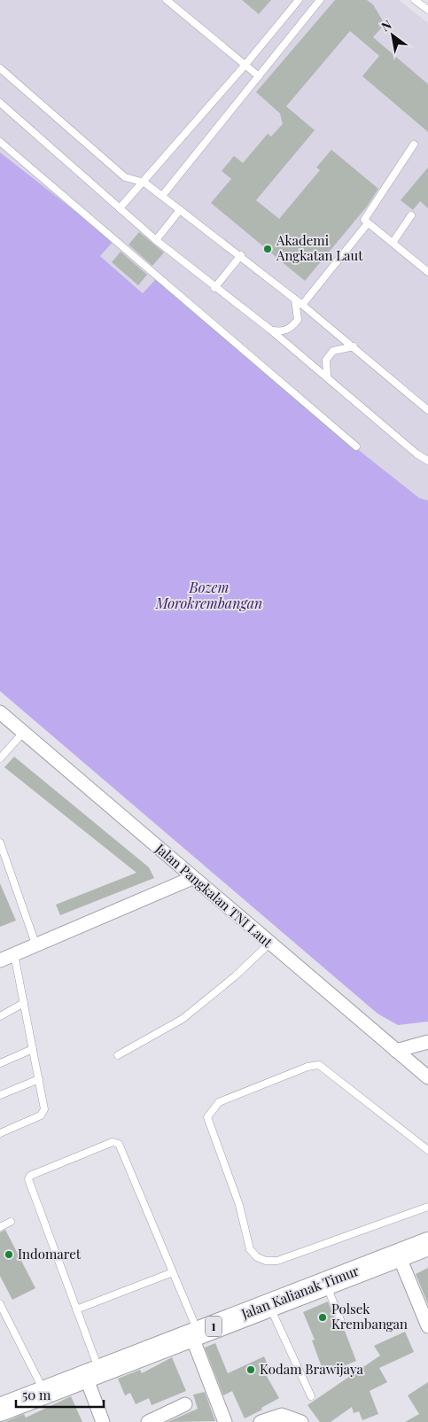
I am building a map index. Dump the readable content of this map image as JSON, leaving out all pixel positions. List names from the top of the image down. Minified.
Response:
{"streets":{"highway":["Jalan Kalianak Timur","1"],"street":["Jalan Pangkalan TNI Laut"]},"water":["Bozem Morokrembangan"],"places":["Akademi Angkatan Laut","Indomaret","Polsek Krembangan","Kodam Brawijaya"],"scale_bar":"50 m","north":"top left"}
